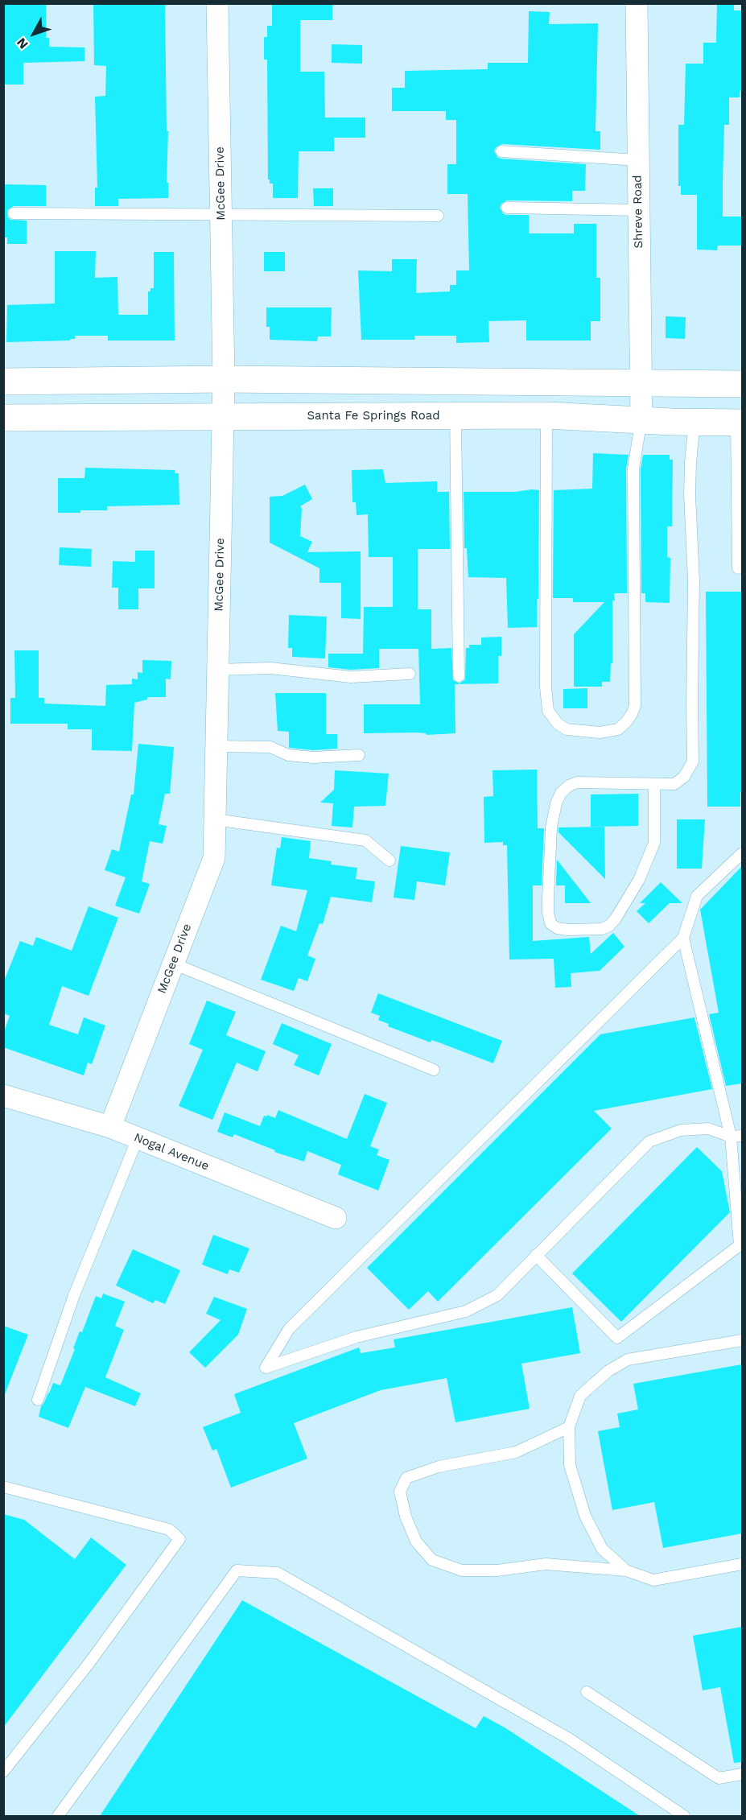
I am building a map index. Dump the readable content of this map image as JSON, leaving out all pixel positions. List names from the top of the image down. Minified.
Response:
{"streets":{"main road":["Santa Fe Springs Road"],"street":["McGee Drive","Shreve Road","Nogal Avenue"]},"crossings":[["McGee Drive","Santa Fe Springs Road"],["McGee Drive","Nogal Avenue"],["Shreve Road","Santa Fe Springs Road"]],"north":"bottom left"}
